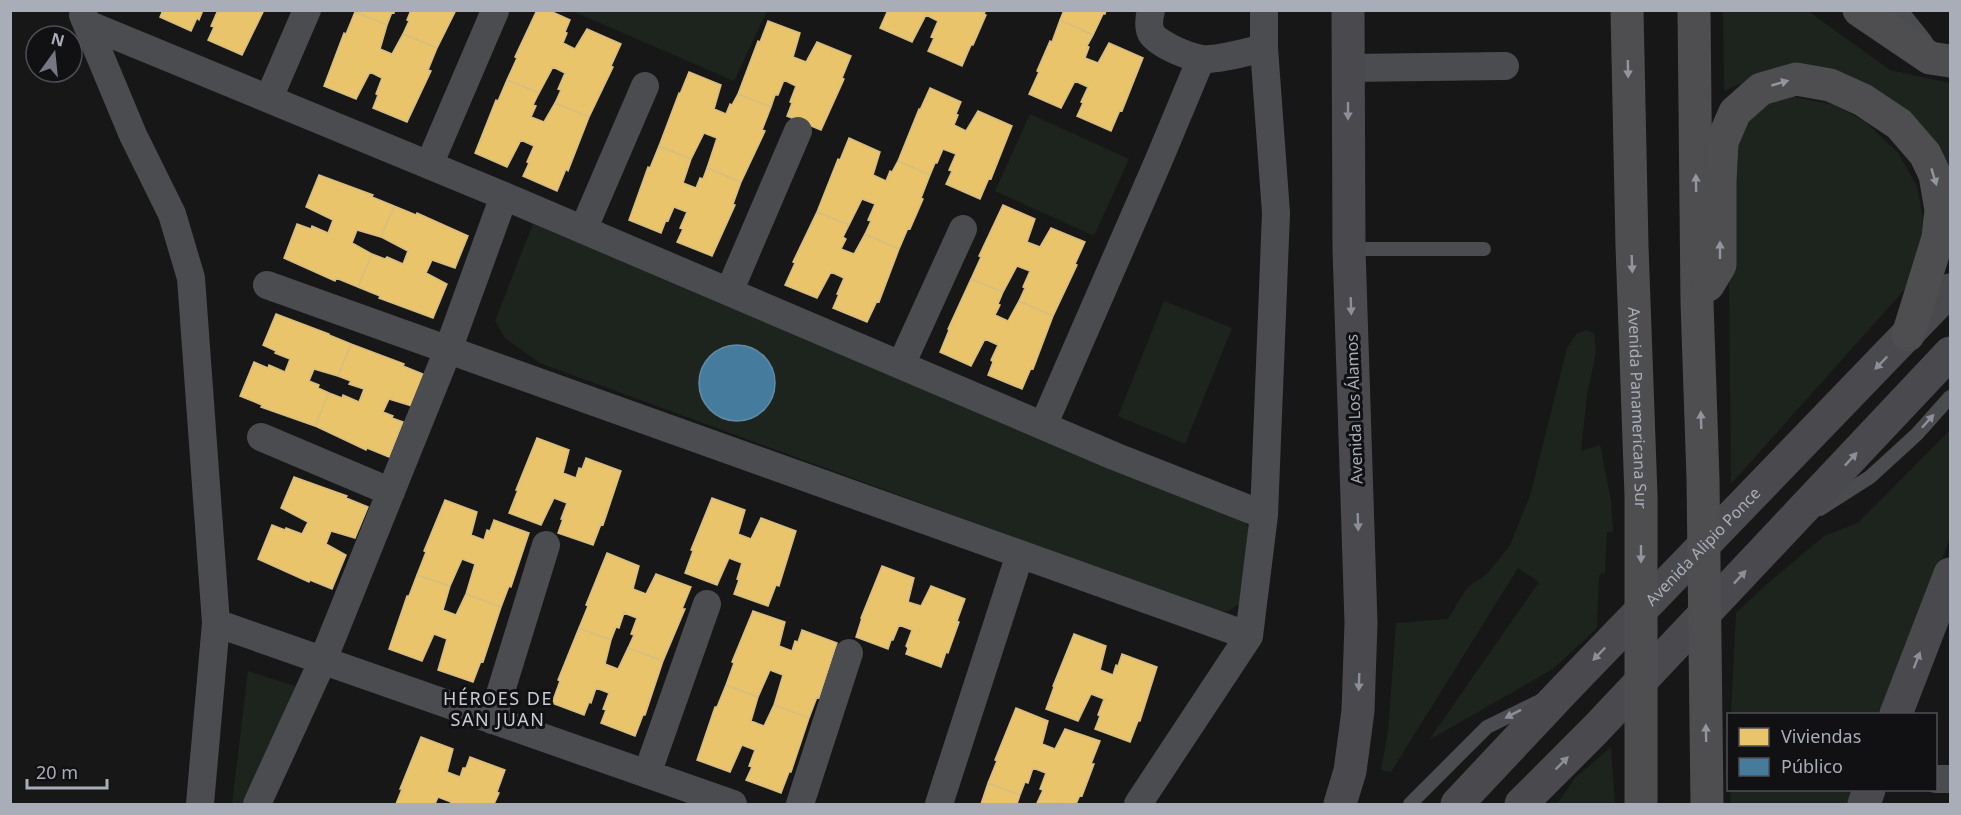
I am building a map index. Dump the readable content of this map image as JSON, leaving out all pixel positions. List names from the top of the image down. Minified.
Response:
{"streets":{"highway":["Avenida Panamericana Sur"],"main road":["Avenida Los Álamos","Avenida Alipio Ponce"]},"one_way":["Avenida Los Álamos"],"districts":["HÉROES DE SAN JUAN"],"legend":["Viviendas","Público"],"scale_bar":"20 m","north":"top"}
